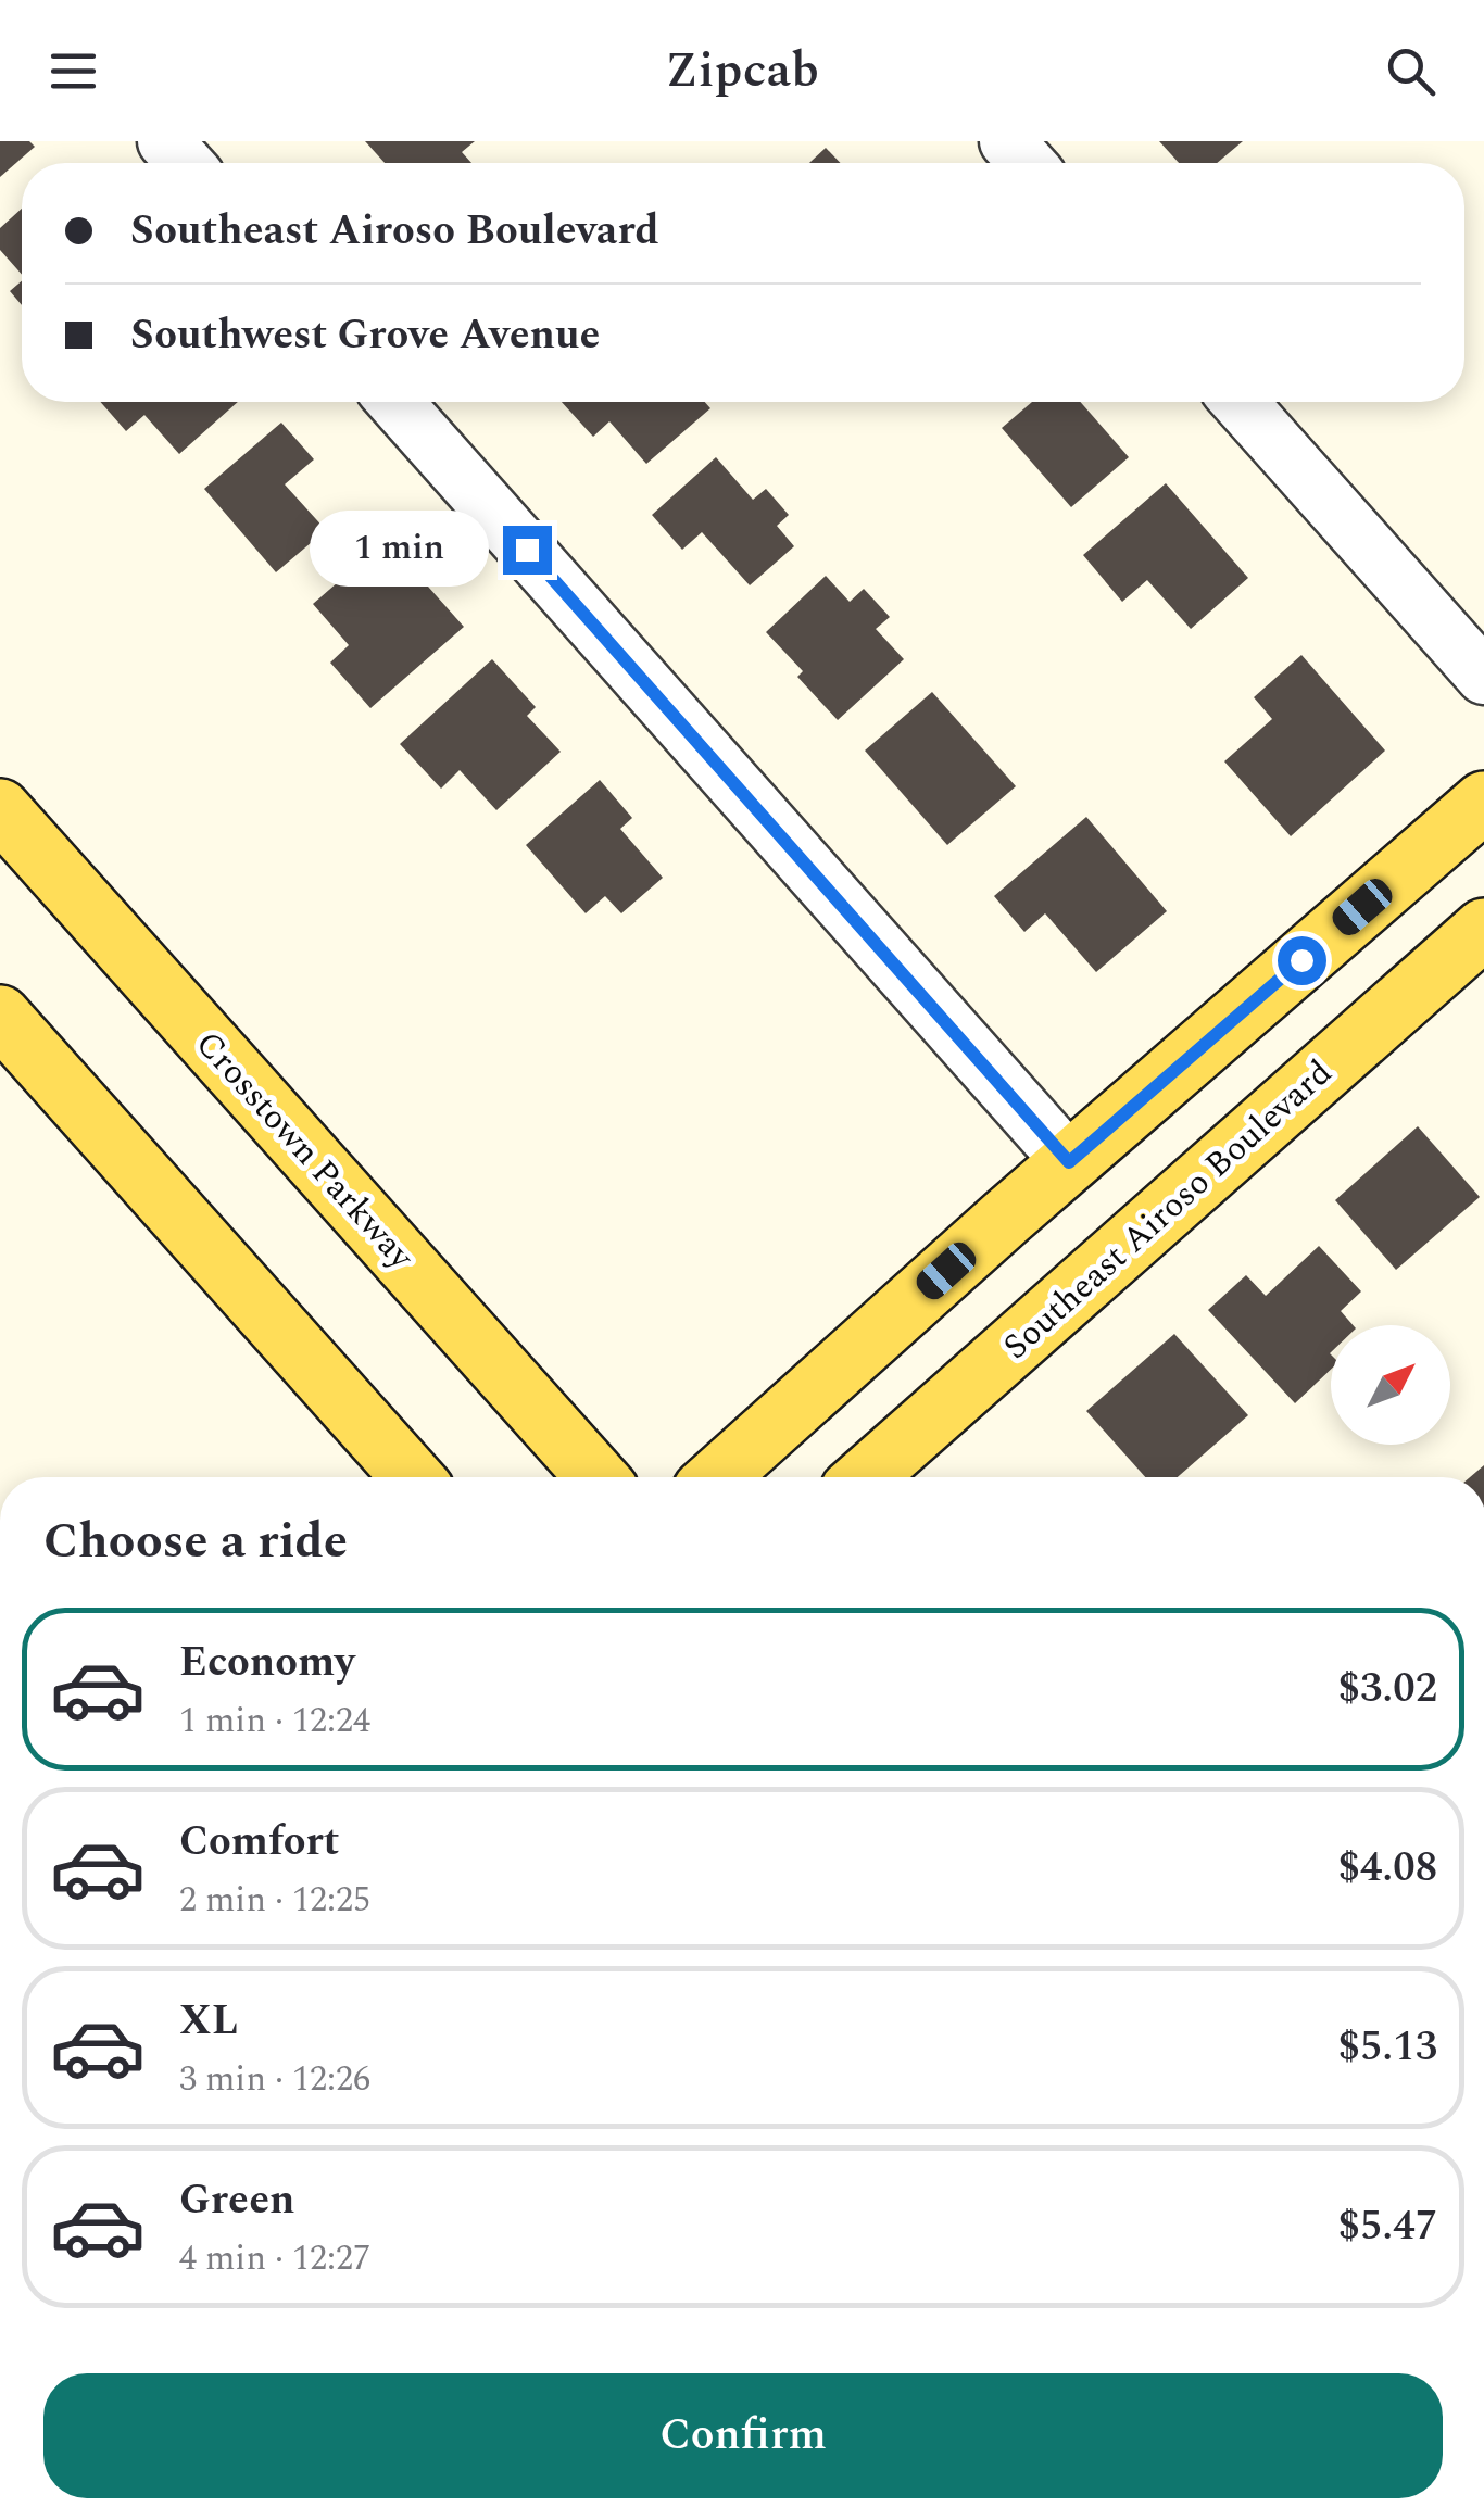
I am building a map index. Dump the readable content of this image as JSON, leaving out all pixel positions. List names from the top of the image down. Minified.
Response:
{"streets":{"main road":["Crosstown Parkway","Southeast Airoso Boulevard"]},"north":"top right","page":{"header":"Zipcab","banner":["Southeast Airoso Boulevard","Southwest Grove Avenue"],"bubble":"1 min","heading":"Choose a ride","list":[{"name":"Economy","note":"1 min · 12:24","value":"$3.02"},{"name":"Comfort","note":"2 min · 12:25","value":"$4.08"},{"name":"XL","note":"3 min · 12:26","value":"$5.13"},{"name":"Green","note":"4 min · 12:27","value":"$5.47"}],"buttons":"Confirm"}}
